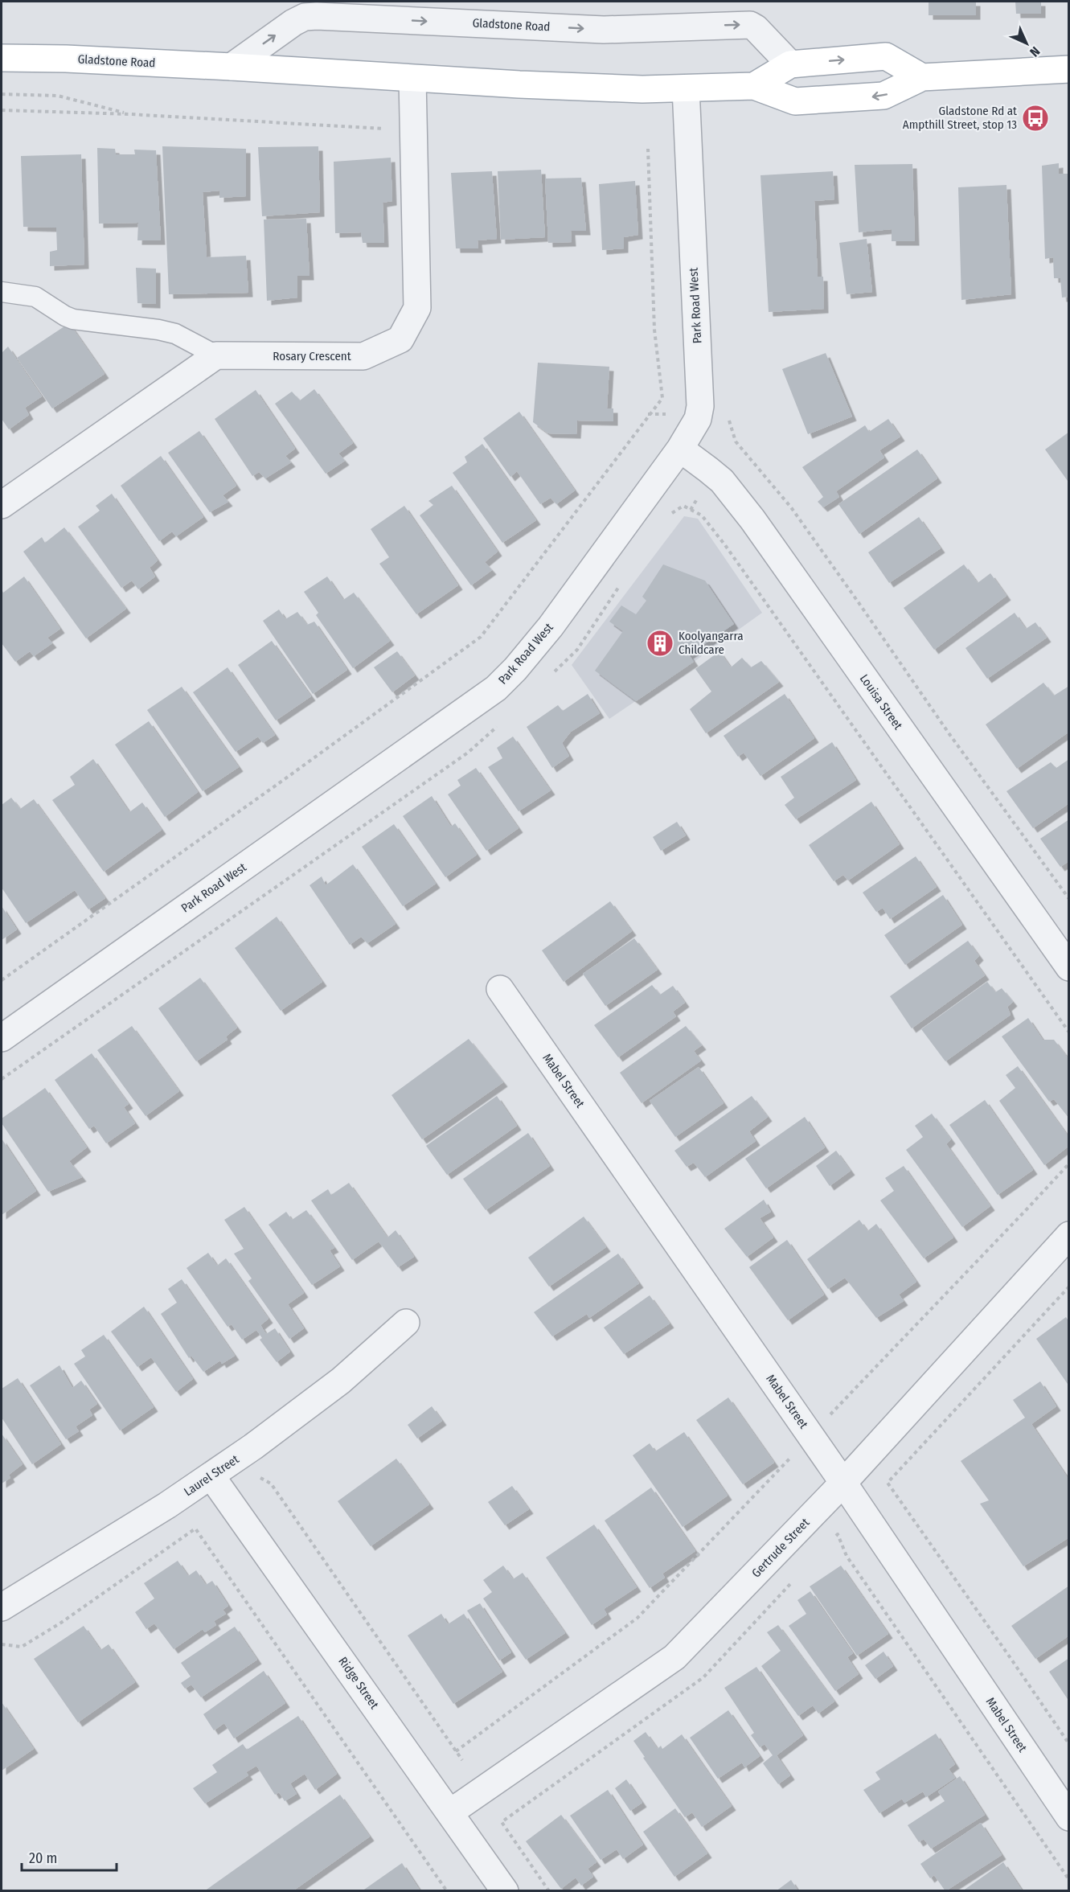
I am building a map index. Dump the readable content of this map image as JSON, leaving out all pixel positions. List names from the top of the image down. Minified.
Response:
{"streets":{"main road":["Gladstone Road"],"street":["Park Road West","Rosary Crescent","Louisa Street","Mabel Street","Laurel Street","Gertrude Street","Ridge Street"]},"crossings":[["Gladstone Road","Park Road West"],["Gladstone Road","Rosary Crescent"],["Park Road West","Louisa Street"],["Mabel Street","Gertrude Street"],["Laurel Street","Ridge Street"],["Gertrude Street","Ridge Street"]],"places":{"bus stop":["Gladstone Rd at Ampthill Street, stop 13"],"building":["Koolyangarra Childcare"]},"scale_bar":"20 m","north":"bottom right"}
